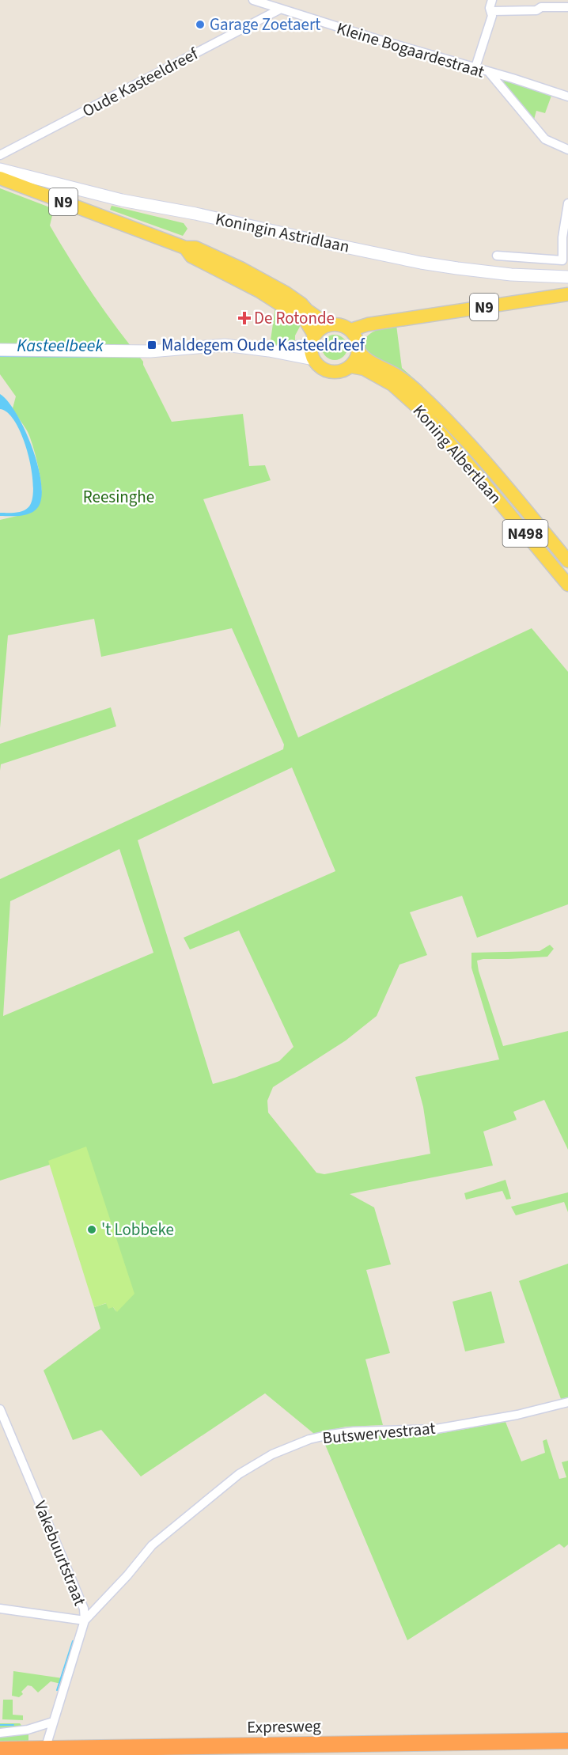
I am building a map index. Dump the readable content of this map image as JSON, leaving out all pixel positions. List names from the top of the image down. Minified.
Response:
{"streets":{"highway":["Expresweg"],"main road":["N9","Koningin Astridlaan","Koning Albertlaan","N498"],"street":["Kleine Bogaardestraat","Oude Kasteeldreef","Butswervestraat","Vakebuurtstraat"]},"crossings":[["Kleine Bogaardestraat","Oude Kasteeldreef"],["N9","Koning Albertlaan"],["Butswervestraat","Vakebuurtstraat"],["Vakebuurtstraat","Expresweg"]],"water":["Kasteelbeek"],"parks":["Reesinghe"],"places":{"other":["Garage Zoetaert","'t Lobbeke"],"health":["De Rotonde"],"transit":["Maldegem Oude Kasteeldreef"]}}
